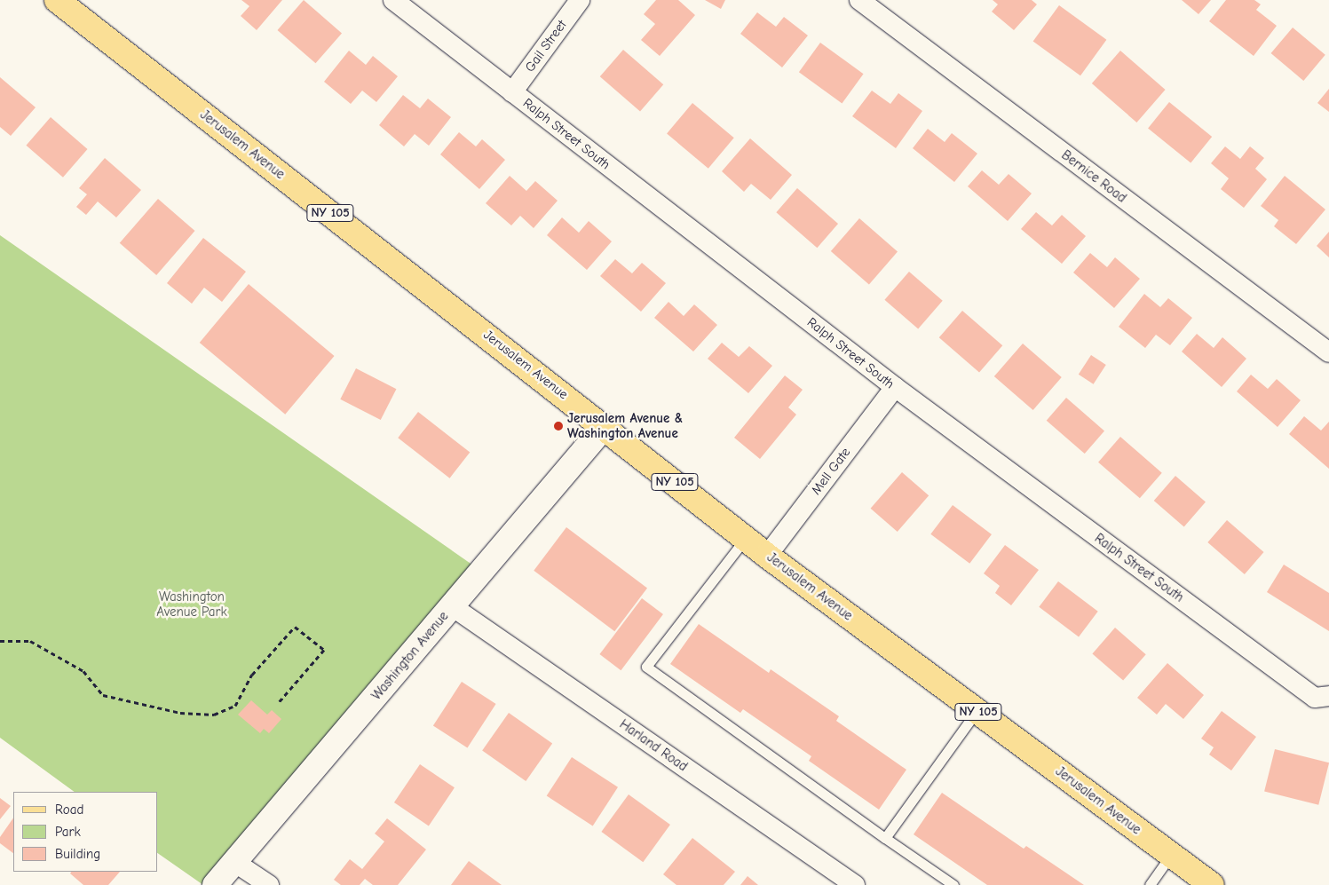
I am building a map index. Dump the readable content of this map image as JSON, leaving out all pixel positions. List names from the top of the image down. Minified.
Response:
{"streets":{"main road":["Jerusalem Avenue","NY 105"],"street":["Gail Street","Ralph Street South","Bernice Road","Mell Gate","Washington Avenue","Harland Road"]},"crossings":[["Gail Street","Ralph Street South"],["Ralph Street South","Mell Gate"],["Jerusalem Avenue","Mell Gate"],["Jerusalem Avenue","Washington Avenue"],["Washington Avenue","Harland Road"]],"parks":["Washington Avenue Park"],"places":["Jerusalem Avenue & Washington Avenue"],"legend":["Road","Park","Building"]}
